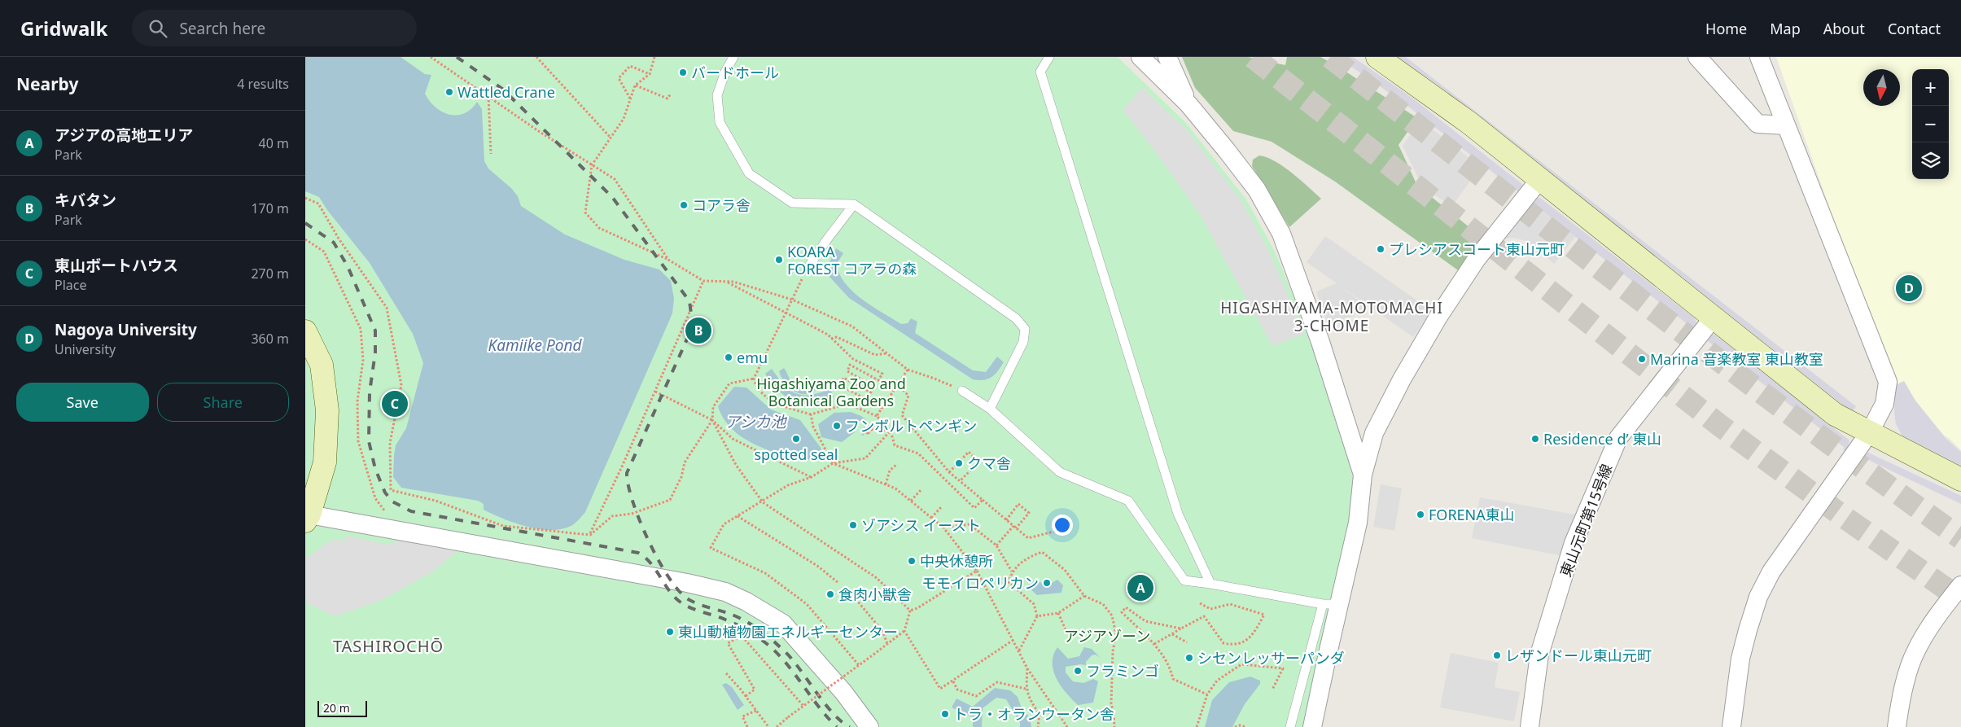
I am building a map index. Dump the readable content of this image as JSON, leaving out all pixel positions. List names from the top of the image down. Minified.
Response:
{"streets":{"street":["東山元町第15号線"]},"districts":["HIGASHIYAMA-MOTOMACHI 3-CHOME","TASHIROCHŌ"],"water":["Kamiike Pond","アシカ池"],"parks":["Higashiyama Zoo and Botanical Gardens","アジアゾーン"],"places":["バードホール","Wattled Crane","コアラ舎","プレシアスコート東山元町","KOARA FOREST コアラの森","emu","Marina 音楽教室 東山教室","フンボルトペンギン","spotted seal","Residence d’ 東山","クマ舎","FORENA東山","ゾアシス イースト","中央休憩所","モモイロペリカン","食肉小獣舎","東山動植物園エネルギーセンター","レザンドール東山元町","シセンレッサーパンダ","フラミンゴ","トラ・オランウータン舎"],"scale_bar":"20 m","north":"bottom","page":{"header":"Gridwalk","search":"Search here","nav":["Home","Map","About","Contact"],"heading":["Nearby","4 results"],"map_buttons":["+","−"],"list":[{"mark":"A","name":"アジアの高地エリア","note":"Park","value":"40 m"},{"mark":"B","name":"キバタン","note":"Park","value":"170 m"},{"mark":"C","name":"東山ボートハウス","note":"Place","value":"270 m"},{"mark":"D","name":"Nagoya University","note":"University","value":"360 m"}],"pins":["D","B","C","A"],"buttons":["Save","Share"],"scale":"20 m"}}
